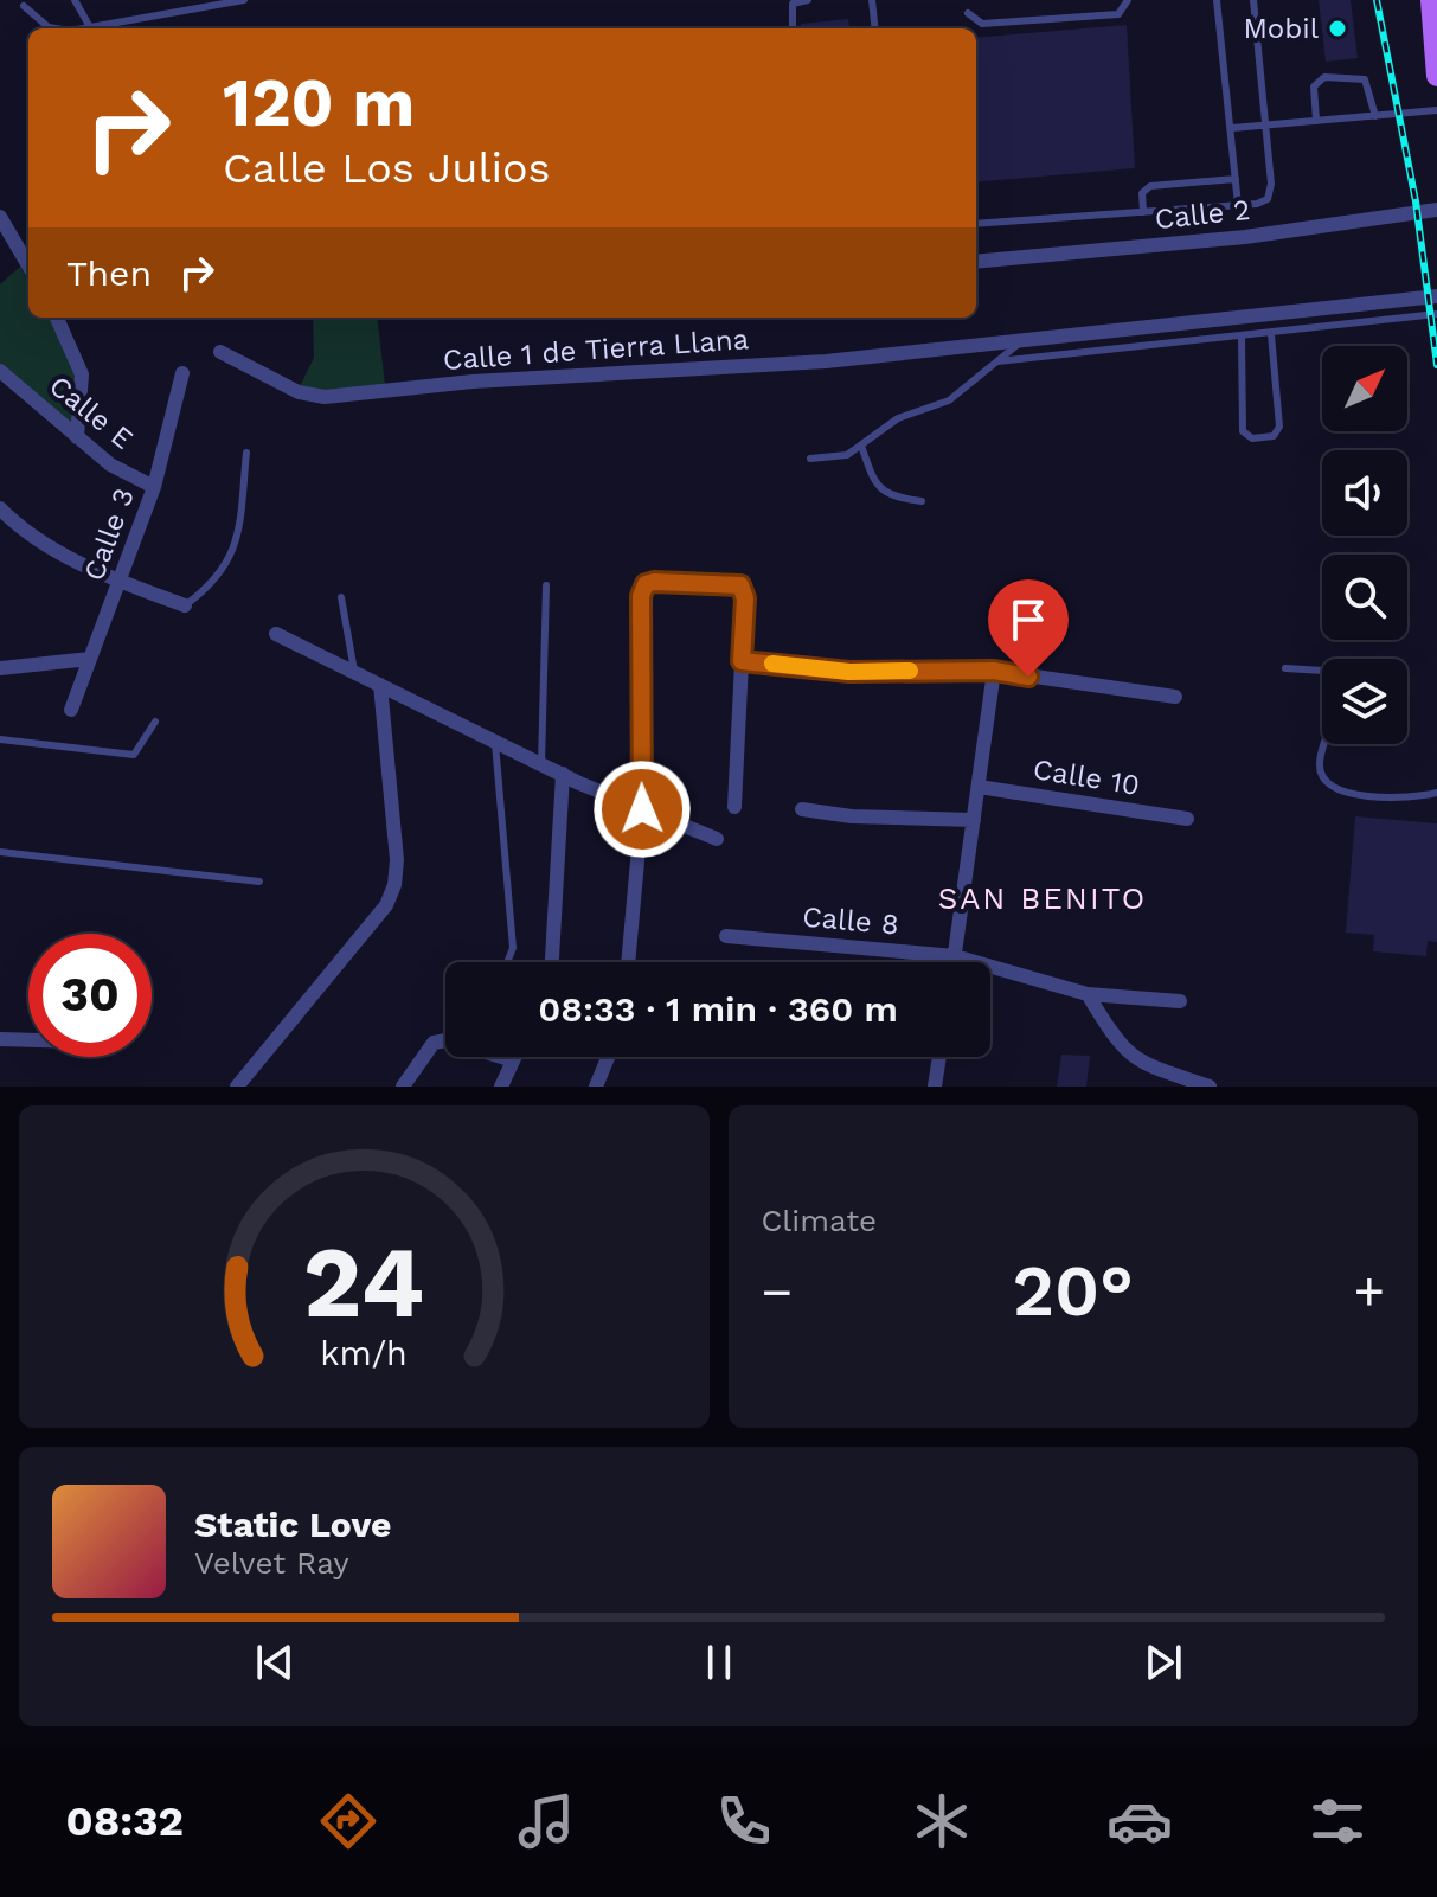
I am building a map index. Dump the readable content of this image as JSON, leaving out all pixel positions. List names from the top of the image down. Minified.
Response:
{"streets":{"street":["Calle 2","Calle 1 de Tierra Llana","Calle E","Calle 3","Calle 10","Calle 8"]},"crossings":[["Calle E","Calle 3"]],"districts":["SAN BENITO"],"places":["Mobil"],"north":"top right","page":{"turn":["120 m","Calle Los Julios"],"then":"Then","limit":"30","trip":"08:33 · 1 min · 360 m","tile":"Climate","heat":["−","20°","+"],"song":["Static Love","Velvet Ray"],"tabs":"08:32","gauge":["24","km/h"]}}
